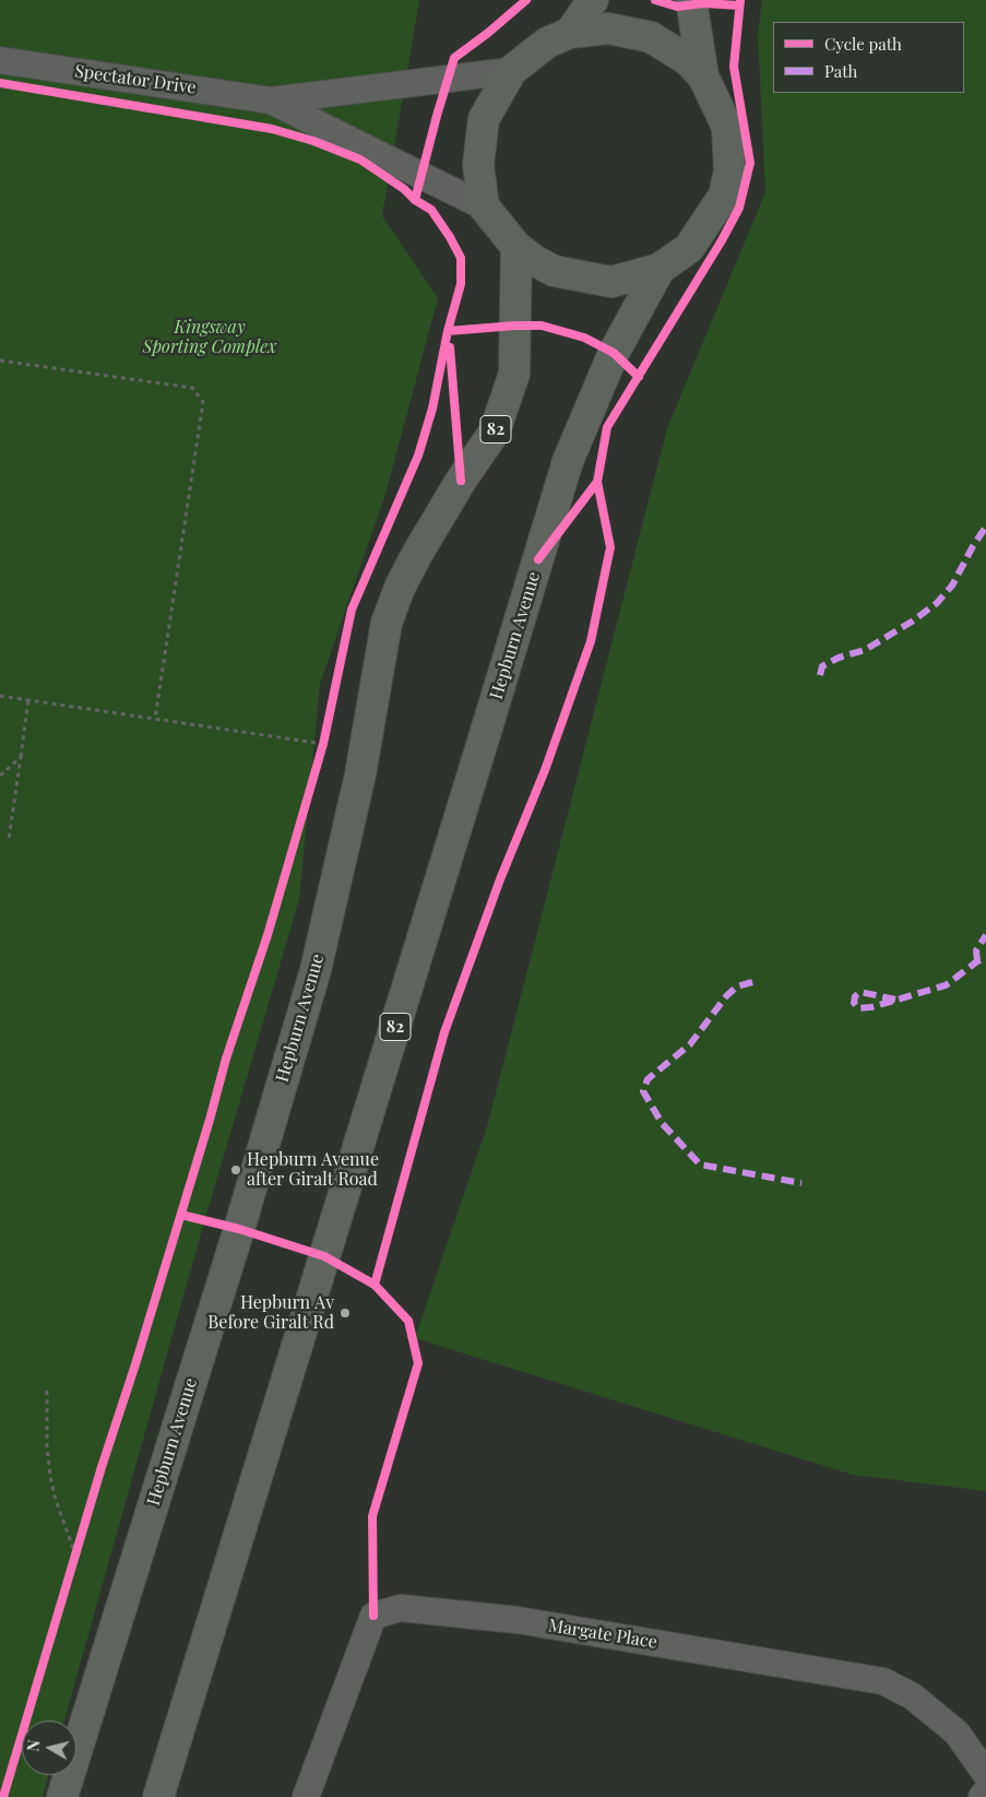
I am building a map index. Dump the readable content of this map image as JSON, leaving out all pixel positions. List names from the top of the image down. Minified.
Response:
{"streets":{"main road":["82","Hepburn Avenue"],"street":["Spectator Drive","Margate Place"]},"crossings":[["Spectator Drive","82"],["82","Hepburn Avenue"]],"parks":["Kingsway Sporting Complex"],"places":["Hepburn Avenue after Giralt Road","Hepburn Av Before Giralt Rd"],"legend":["Cycle path","Path"],"north":"left"}
